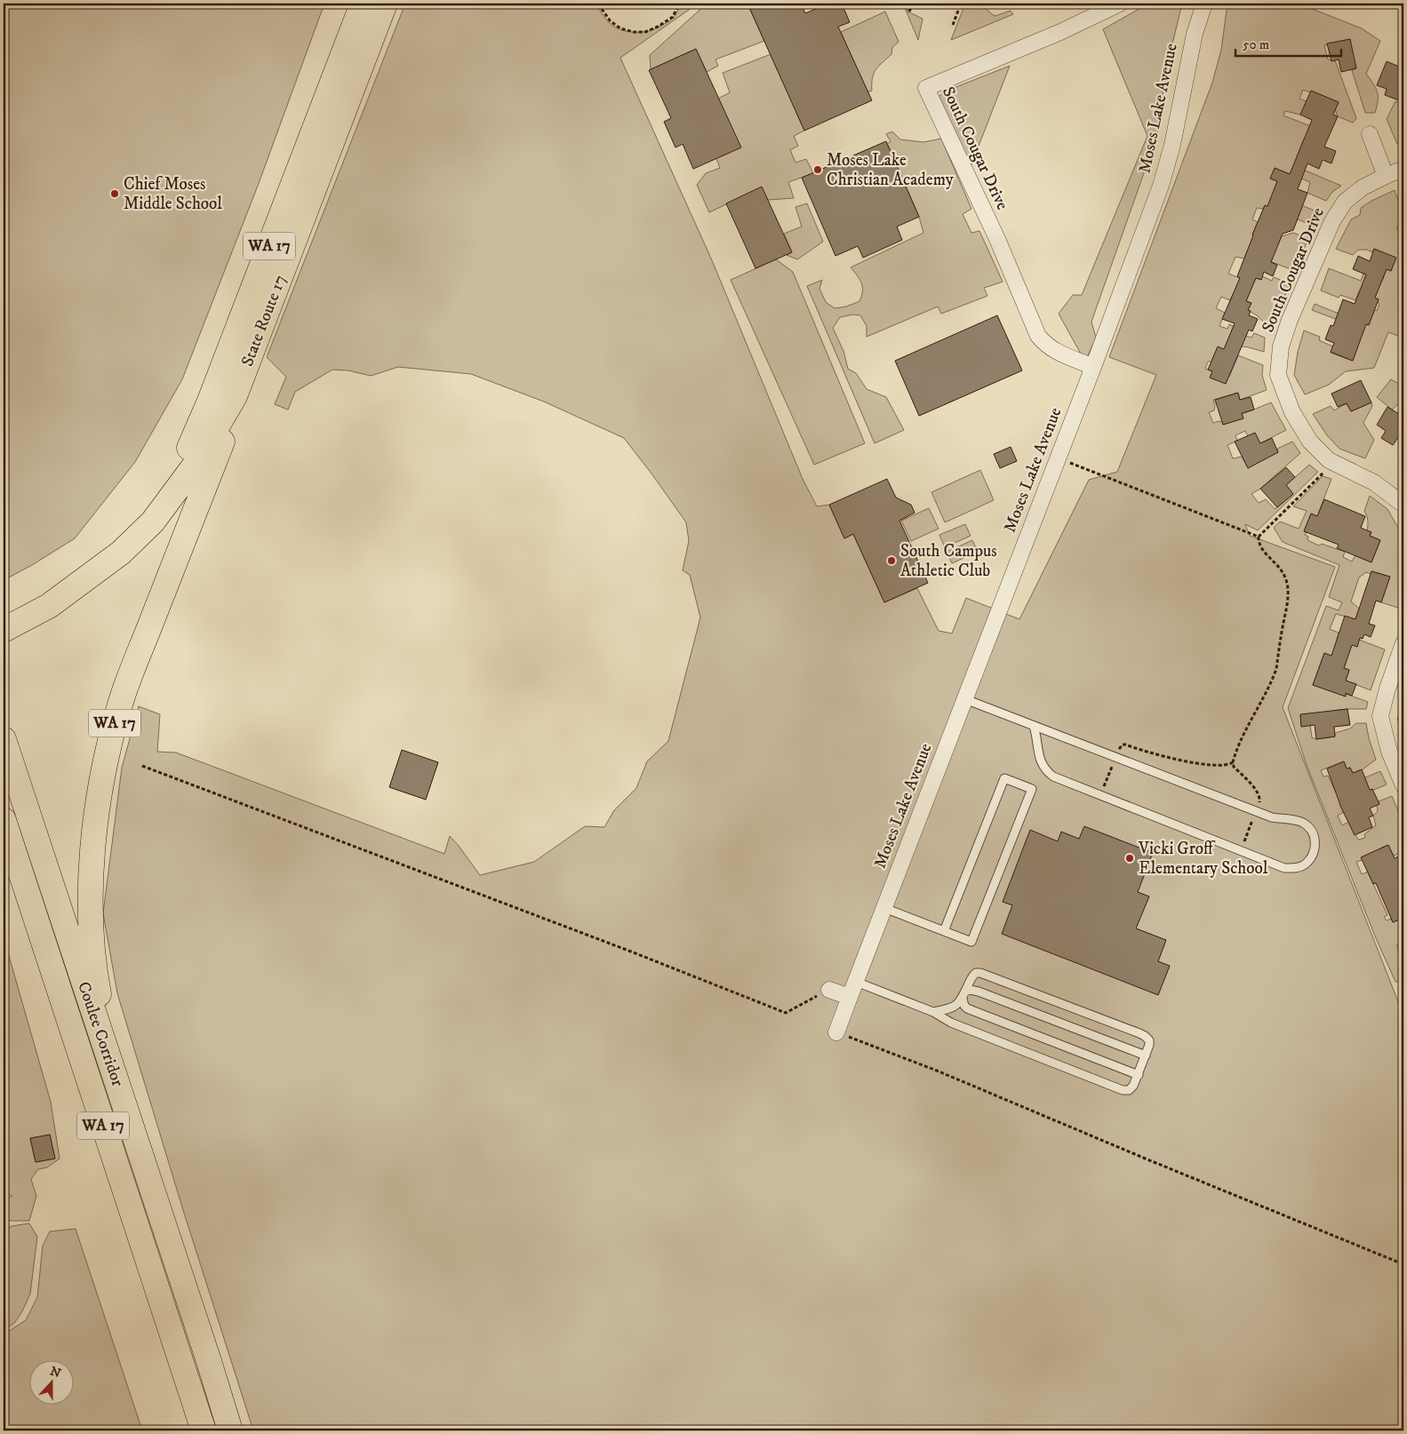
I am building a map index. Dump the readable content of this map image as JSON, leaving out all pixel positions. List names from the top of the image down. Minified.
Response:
{"streets":{"highway":["WA 17","State Route 17","Coulee Corridor"],"street":["Moses Lake Avenue","South Cougar Drive"]},"crossings":[["Moses Lake Avenue","South Cougar Drive"],["WA 17","State Route 17"],["WA 17","Coulee Corridor"]],"places":["Moses Lake Christian Academy","Chief Moses Middle School","South Campus Athletic Club","Vicki Groff Elementary School"],"scale_bar":"50 m","north":"top"}
